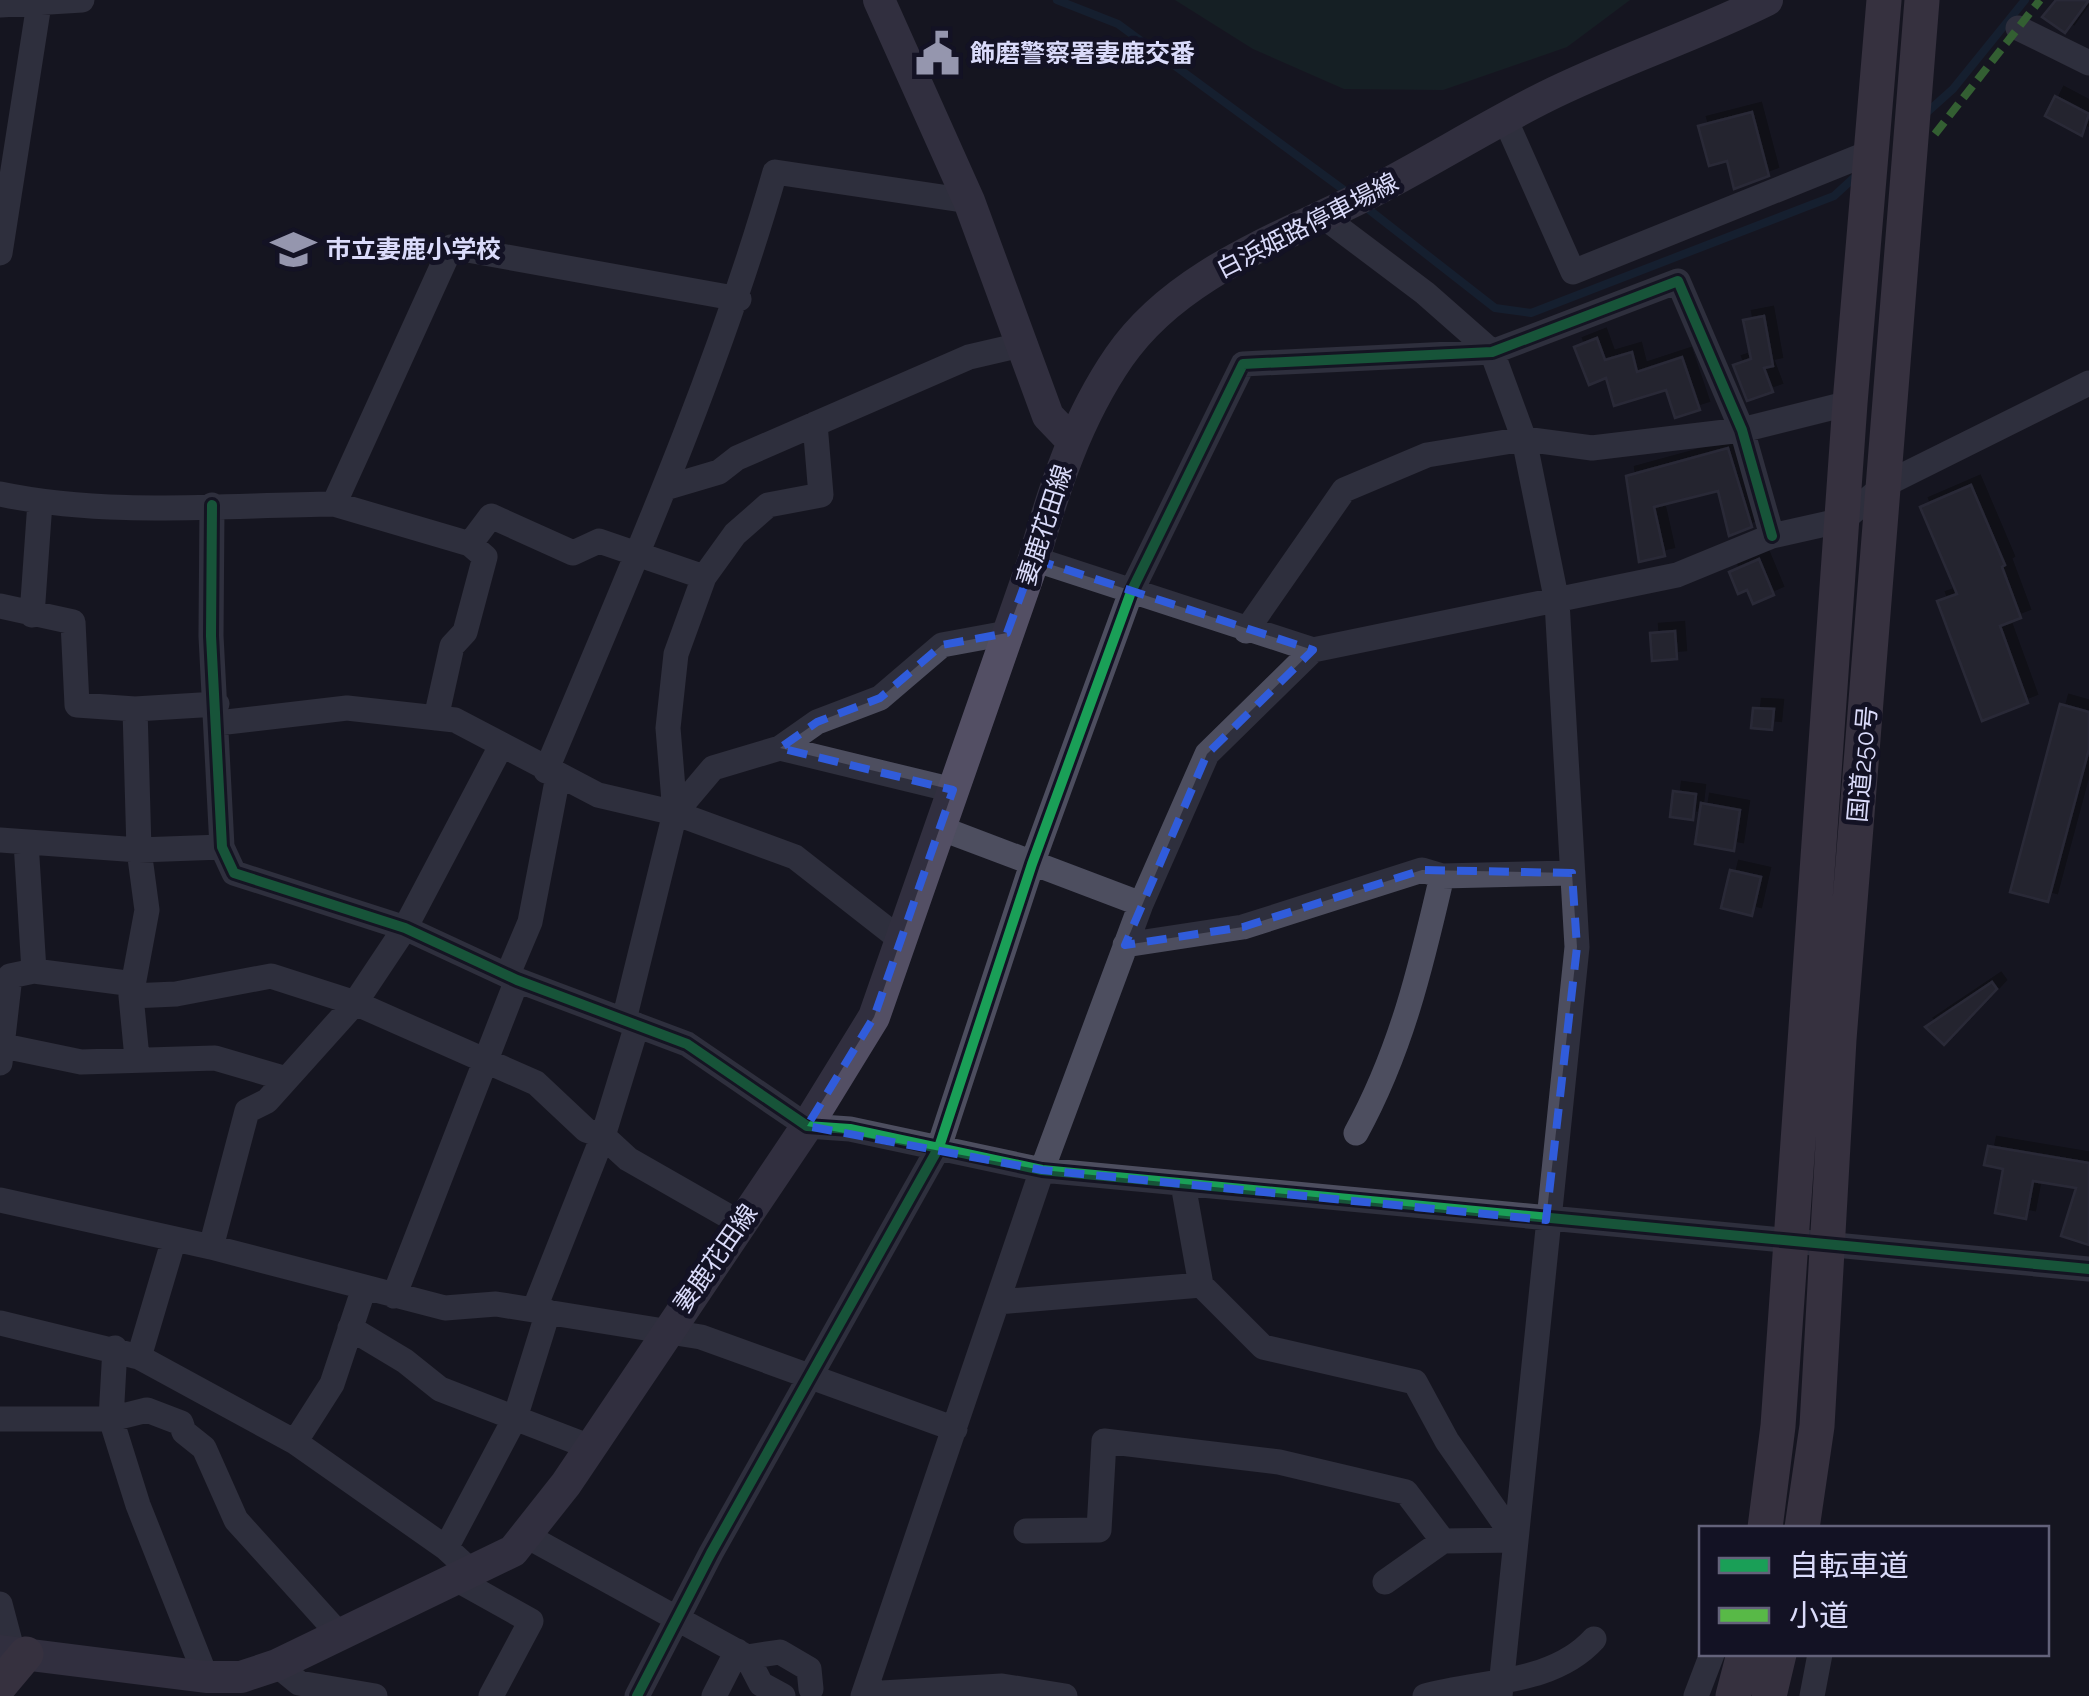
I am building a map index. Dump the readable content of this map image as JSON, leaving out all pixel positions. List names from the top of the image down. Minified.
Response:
{"streets":{"highway":["国道250号"],"main road":["白浜姫路停車場線","妻鹿花田線"]},"crossings":[["白浜姫路停車場線","妻鹿花田線"]],"places":{"public building":["飾磨警察署妻鹿交番"],"school or university":["市立妻鹿小学校"]},"legend":["自転車道","小道"]}
